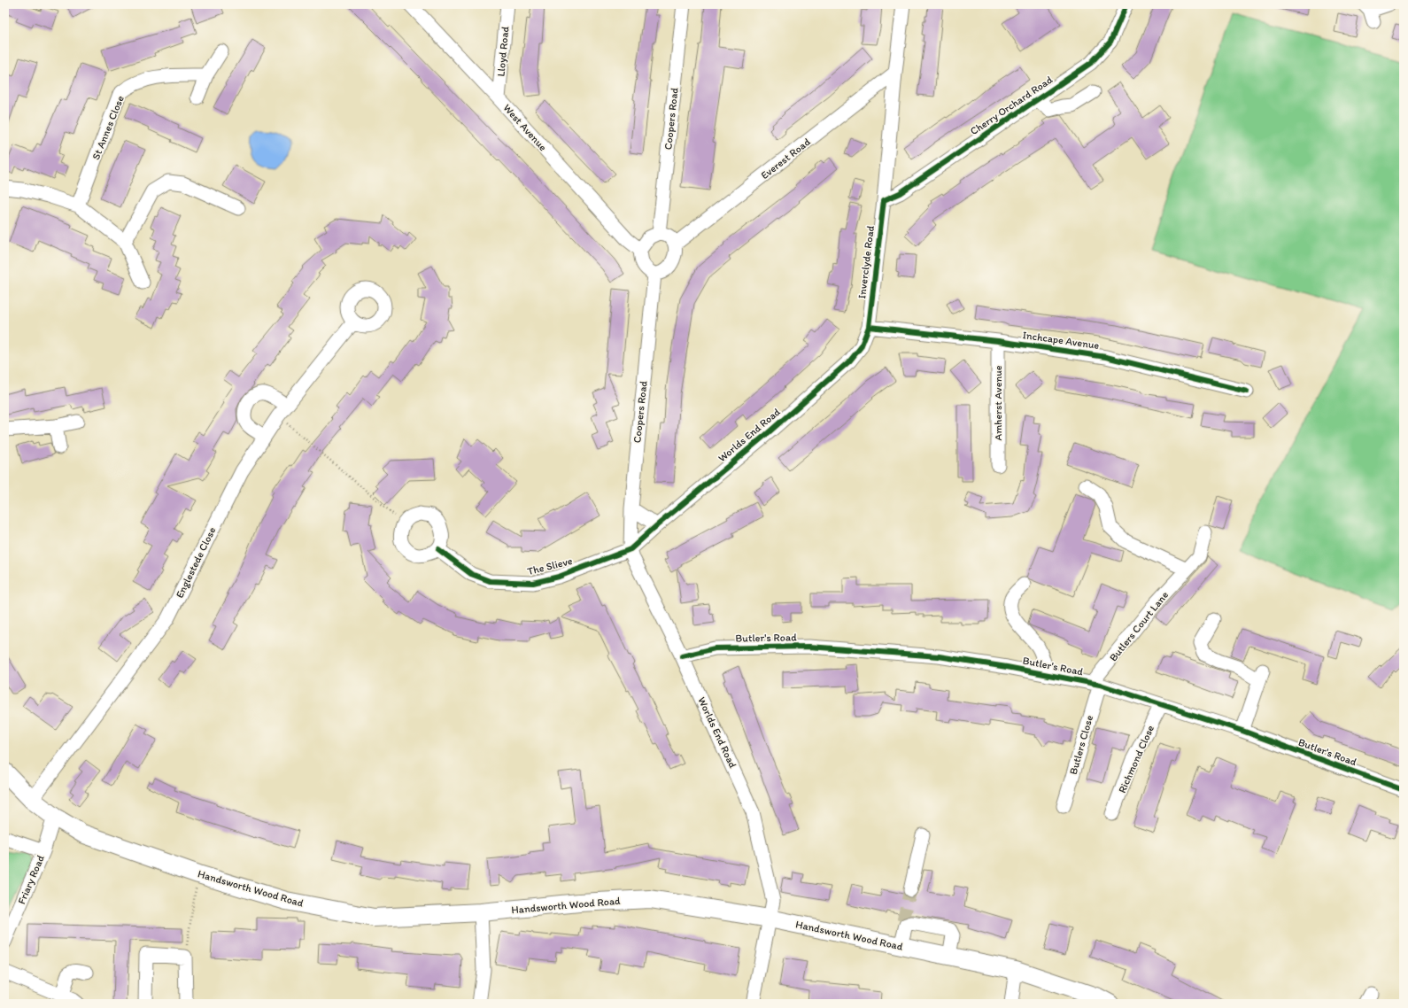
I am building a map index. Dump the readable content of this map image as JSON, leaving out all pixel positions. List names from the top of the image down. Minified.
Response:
{"streets":{"main road":["Handsworth Wood Road"],"street":["Lloyd Road","Cherry Orchard Road","Coopers Road","St Annes Close","West Avenue","Everest Road","Inverclyde Road","Inchcape Avenue","Amherst Avenue","Worlds End Road","Englestede Close","The Slieve","Butlers Court Lane","Butler's Road","Butlers Close","Richmond Close","Friary Road"]},"crossings":[["Lloyd Road","West Avenue"],["Cherry Orchard Road","Inverclyde Road"],["Coopers Road","West Avenue"],["Coopers Road","Everest Road"],["Coopers Road","Worlds End Road"],["Coopers Road","The Slieve"],["West Avenue","Everest Road"],["Everest Road","Inverclyde Road"],["Inverclyde Road","Inchcape Avenue"],["Inverclyde Road","Worlds End Road"],["Inchcape Avenue","Amherst Avenue"],["Inchcape Avenue","Worlds End Road"],["Worlds End Road","The Slieve"],["Worlds End Road","Butler's Road"],["Worlds End Road","Handsworth Wood Road"],["Englestede Close","Handsworth Wood Road"],["Butlers Court Lane","Butler's Road"],["Butlers Court Lane","Butlers Close"],["Butler's Road","Butlers Close"],["Butler's Road","Richmond Close"],["Friary Road","Handsworth Wood Road"]]}
